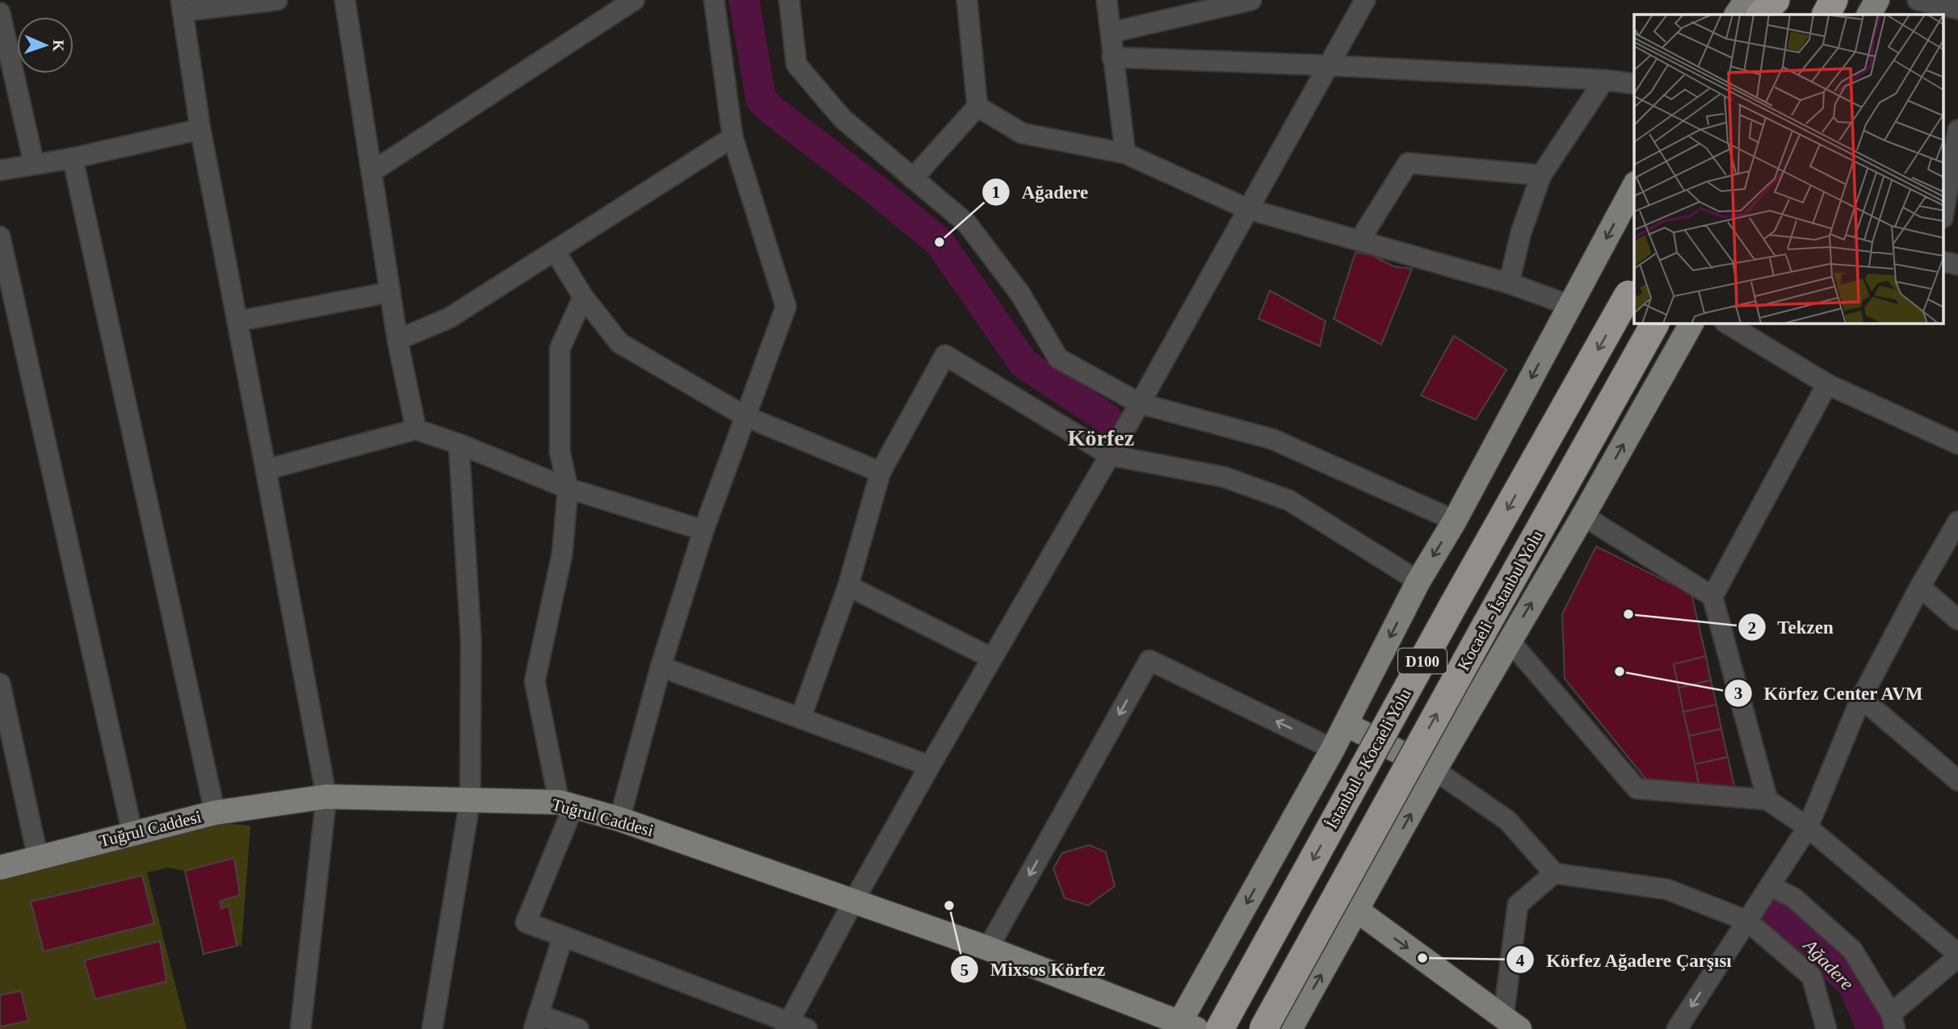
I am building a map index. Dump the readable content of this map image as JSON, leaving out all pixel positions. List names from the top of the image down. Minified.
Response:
{"streets":{"highway":["Kocaeli - İstanbul Yolu","D100","İstanbul - Kocaeli Yolu"],"main road":["Tuğrul Caddesi"]},"one_way":["Kocaeli - İstanbul Yolu","İstanbul - Kocaeli Yolu"],"districts":["Körfez"],"water":["Ağadere"],"places":["Ağadere","Tekzen","Körfez Center AVM","Mixsos Körfez","Körfez Ağadere Çarşısı"],"north":"right"}
